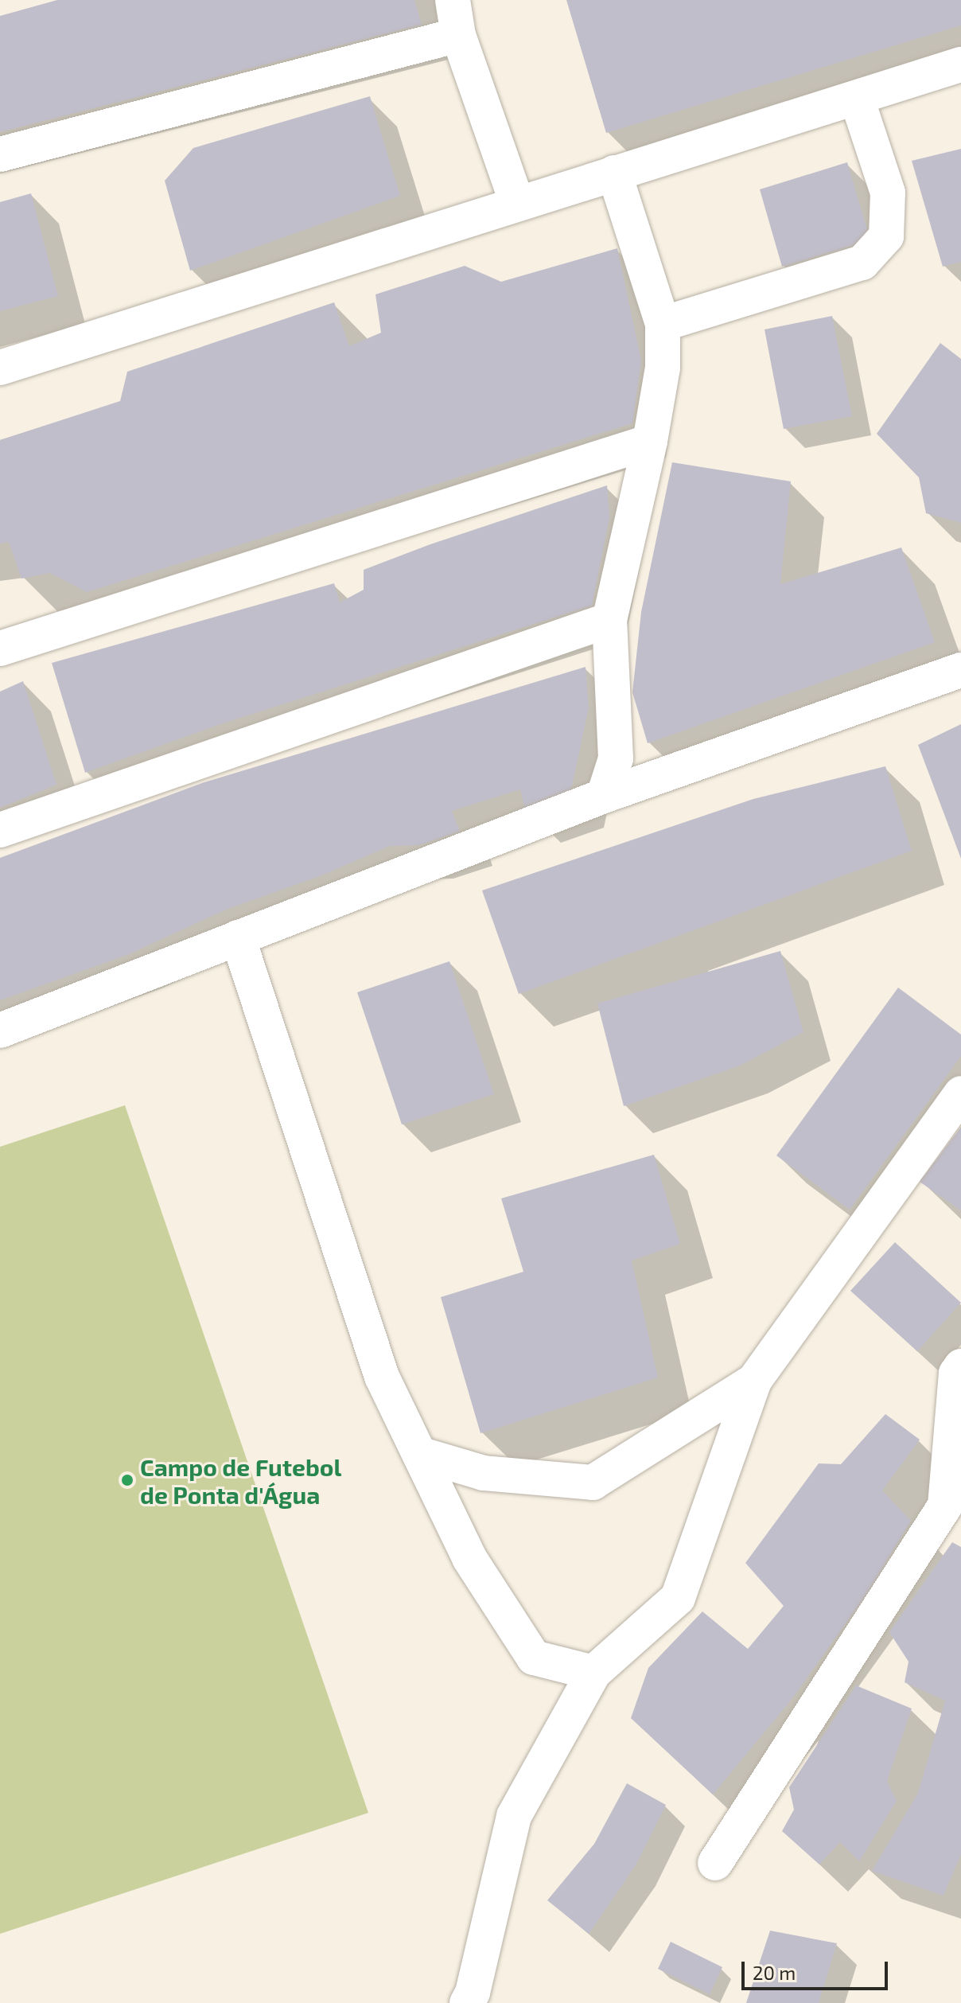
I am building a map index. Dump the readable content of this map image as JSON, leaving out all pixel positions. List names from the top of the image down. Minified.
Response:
{"places":["Campo de Futebol de Ponta d'Água"],"scale_bar":"20 m"}
